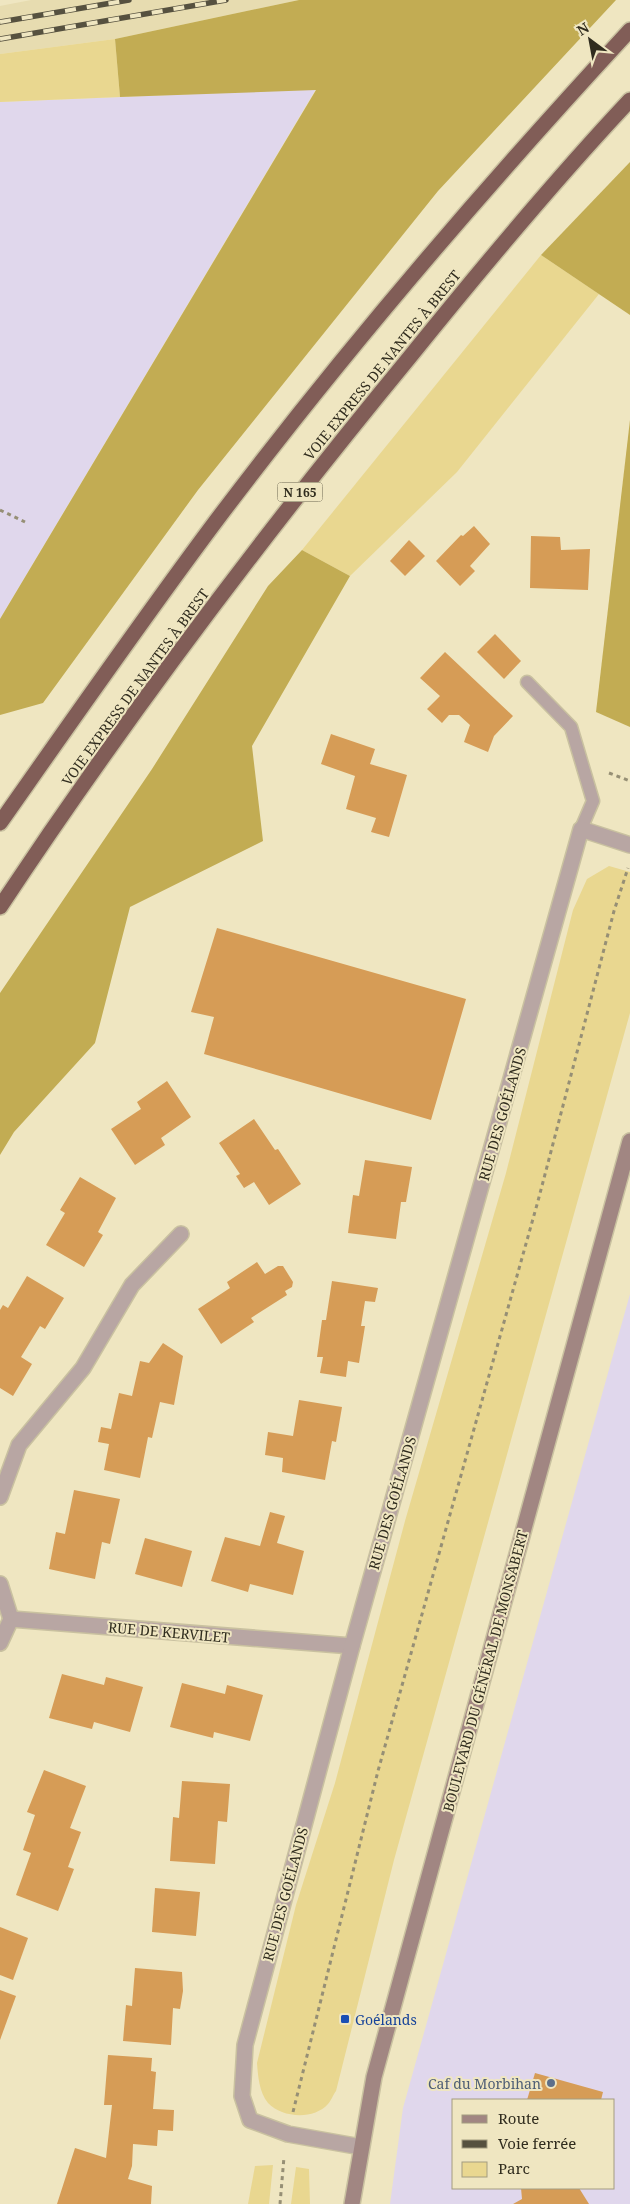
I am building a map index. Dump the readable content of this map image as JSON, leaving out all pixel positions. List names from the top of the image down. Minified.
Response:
{"streets":{"highway":["VOIE EXPRESS DE NANTES À BREST","N 165"],"main road":["BOULEVARD DU GÉNÉRAL DE MONSABERT"],"street":["RUE DES GOÉLANDS","RUE DE KERVILET"]},"crossings":[["RUE DES GOÉLANDS","RUE DE KERVILET"],["RUE DES GOÉLANDS","BOULEVARD DU GÉNÉRAL DE MONSABERT"]],"places":{"transit":["Goélands"],"other":["Caf du Morbihan"]},"legend":["Route","Voie ferrée","Parc"],"north":"top left"}
